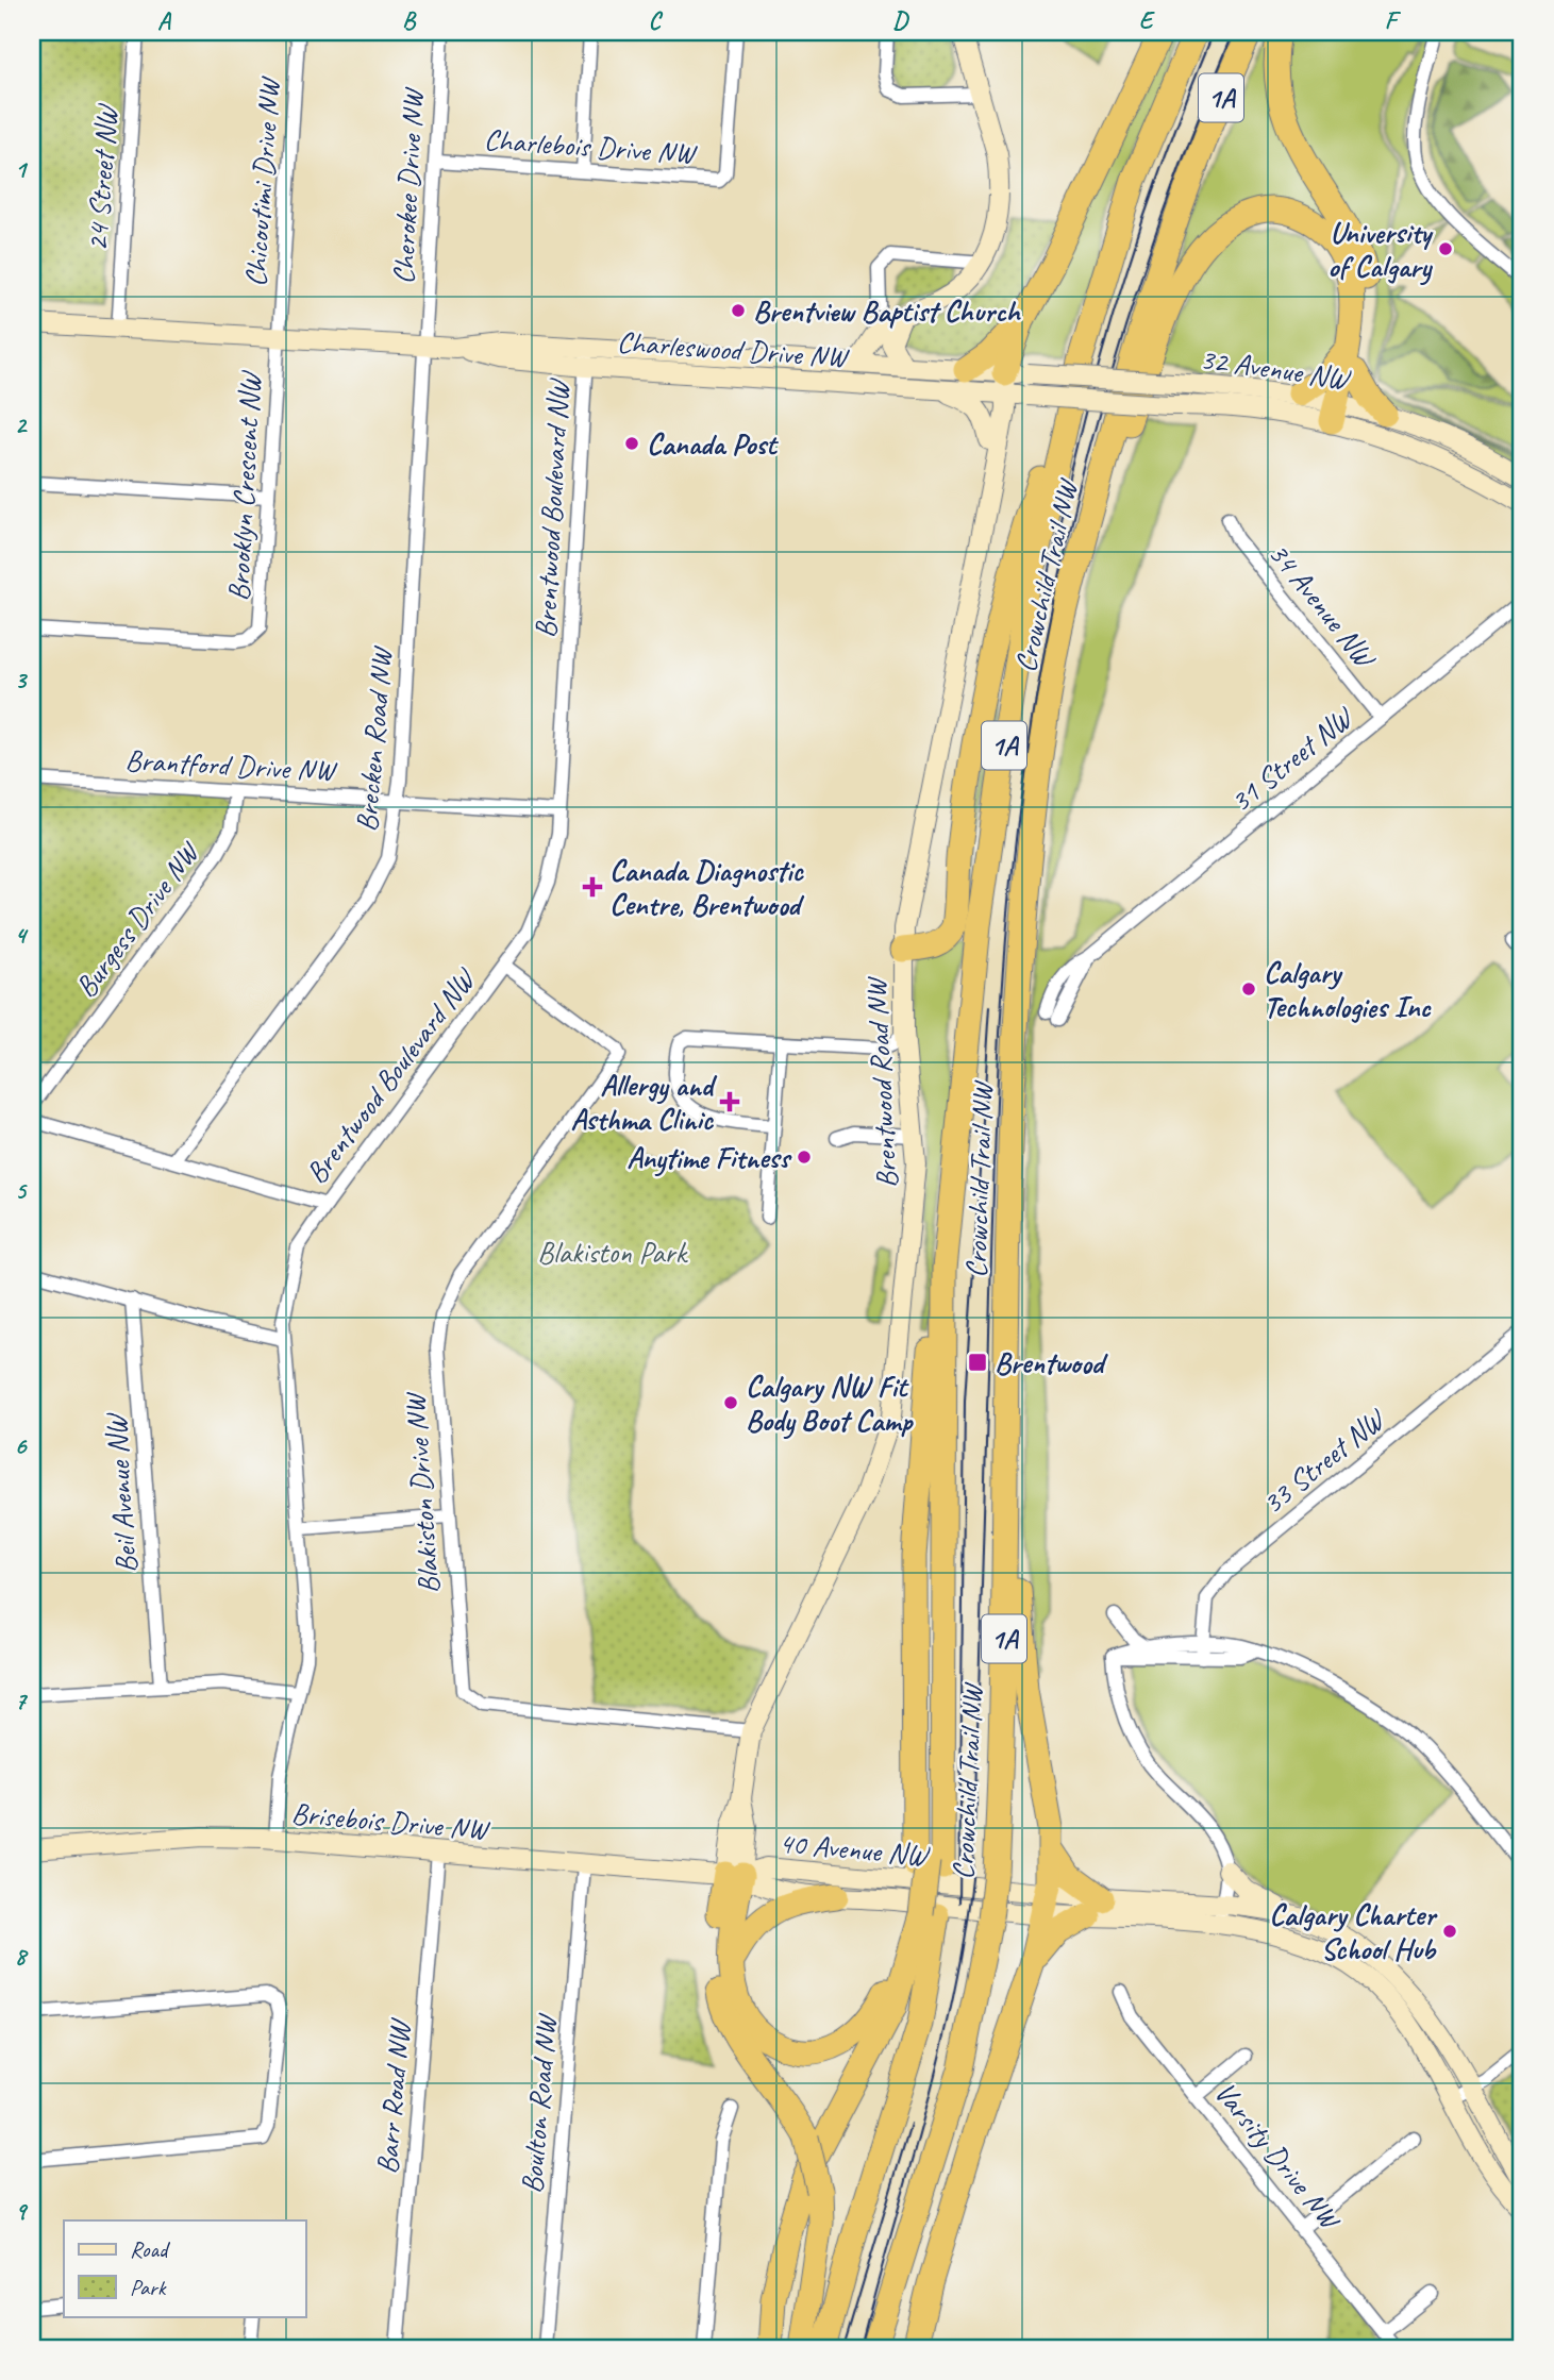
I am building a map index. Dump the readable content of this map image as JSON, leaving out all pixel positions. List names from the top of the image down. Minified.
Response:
{"streets":{"highway":["1A","Crowchild Trail NW"],"street":["Charlebois Drive NW","24 Street NW","Chicoutimi Drive NW","Cherokee Drive NW","Charleswood Drive NW","32 Avenue NW","Brooklyn Crescent NW","Brentwood Boulevard NW","34 Avenue NW","Brecken Road NW","31 Street NW","Brantford Drive NW","Burgess Drive NW","Brentwood Road NW","33 Street NW","Beil Avenue NW","Blakiston Drive NW","Brisebois Drive NW","40 Avenue NW","Barr Road NW","Boulton Road NW","Varsity Drive NW"]},"crossings":[["Charlebois Drive NW","Cherokee Drive NW"],["24 Street NW","Charleswood Drive NW"],["Chicoutimi Drive NW","Charleswood Drive NW"],["Chicoutimi Drive NW","Brooklyn Crescent NW"],["Cherokee Drive NW","Charleswood Drive NW"],["Cherokee Drive NW","Brecken Road NW"],["Charleswood Drive NW","32 Avenue NW"],["Charleswood Drive NW","Brooklyn Crescent NW"],["Charleswood Drive NW","Brentwood Boulevard NW"],["Charleswood Drive NW","Brecken Road NW"],["Charleswood Drive NW","Brentwood Road NW"],["32 Avenue NW","Brentwood Road NW"],["Brentwood Boulevard NW","Brantford Drive NW"],["Brentwood Boulevard NW","Blakiston Drive NW"],["Brentwood Boulevard NW","Brisebois Drive NW"],["34 Avenue NW","31 Street NW"],["Brecken Road NW","Brantford Drive NW"],["Brantford Drive NW","Burgess Drive NW"],["Brentwood Road NW","Blakiston Drive NW"],["Brentwood Road NW","Brisebois Drive NW"],["Brentwood Road NW","40 Avenue NW"],["Brisebois Drive NW","40 Avenue NW"],["Brisebois Drive NW","Barr Road NW"],["Brisebois Drive NW","Boulton Road NW"]],"parks":["Blakiston Park"],"places":{"other":["University of Calgary","Brentview Baptist Church","Canada Post","Calgary Technologies Inc","Anytime Fitness","Calgary NW Fit Body Boot Camp","Calgary Charter School Hub"],"health":["Canada Diagnostic Centre, Brentwood","Allergy and Asthma Clinic"],"transit":["Brentwood"]},"legend":["Road","Park"],"grid":{"columns":["A","B","C","D","E","F"],"rows":["1","2","3","4","5","6","7","8","9"]}}
